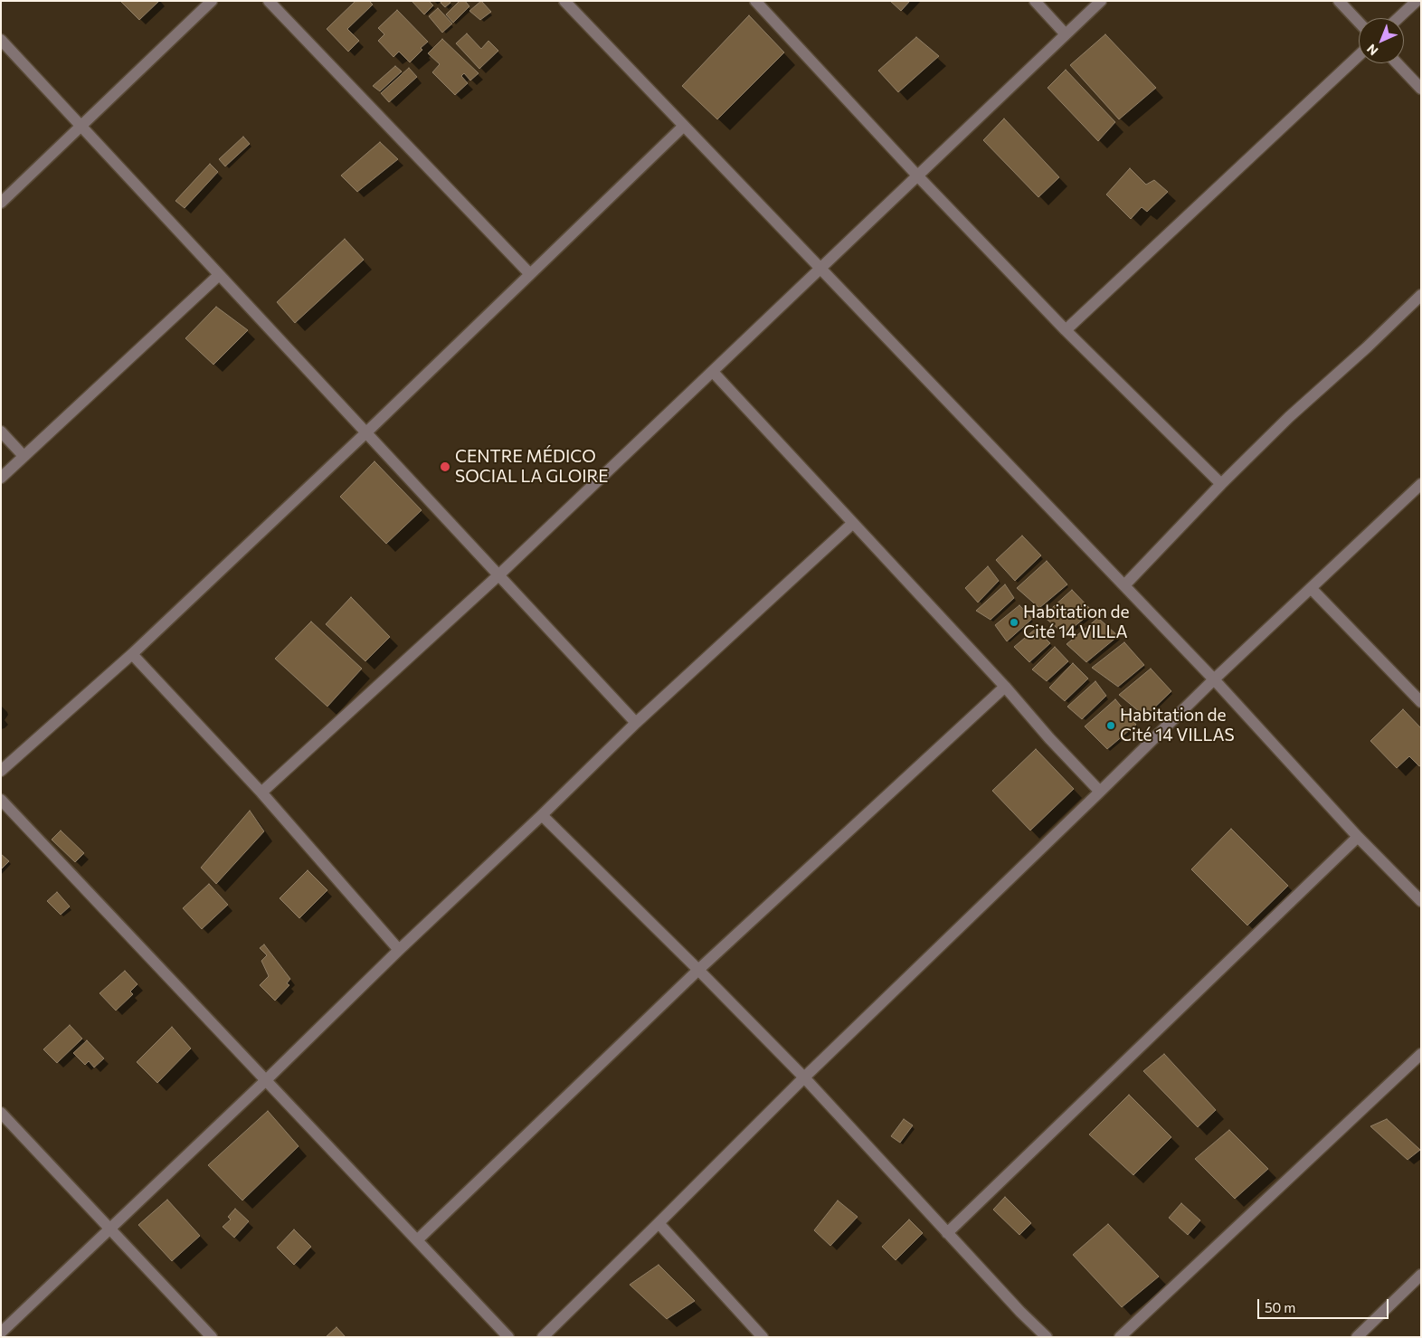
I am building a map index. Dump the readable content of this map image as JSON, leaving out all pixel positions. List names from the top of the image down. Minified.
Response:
{"places":["CENTRE MÉDICO SOCIAL LA GLOIRE","Habitation de Cité 14 VILLA","Habitation de Cité 14 VILLAS"],"scale_bar":"50 m","north":"bottom left"}
